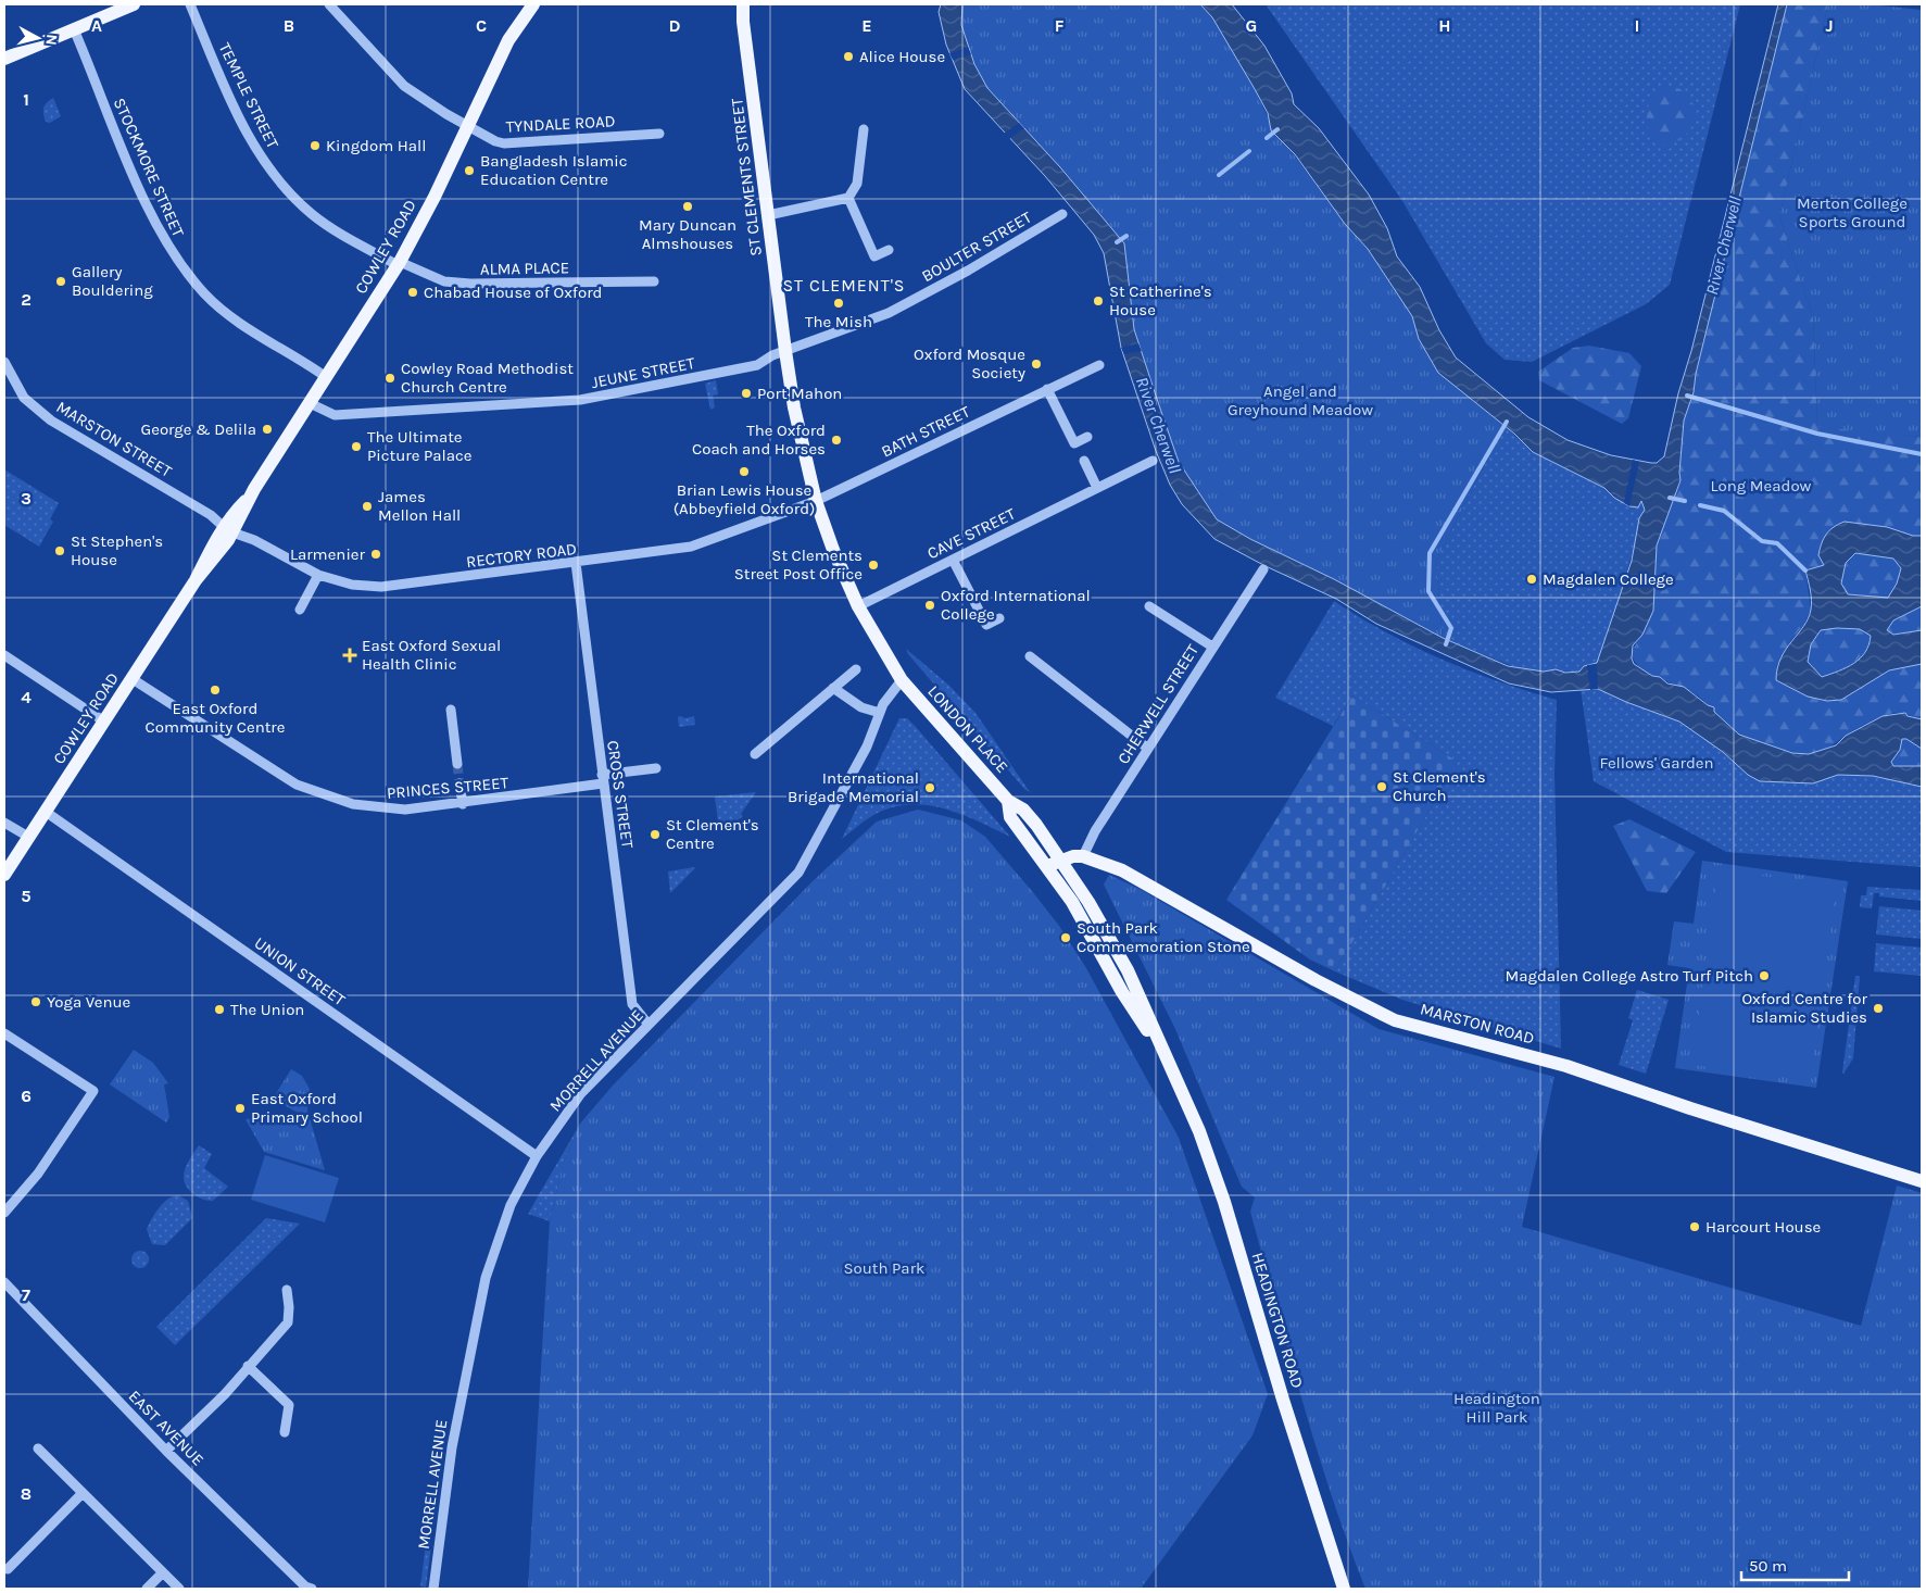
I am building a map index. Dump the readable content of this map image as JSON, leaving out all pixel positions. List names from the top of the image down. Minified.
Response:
{"streets":{"main road":["ST CLEMENTS STREET","COWLEY ROAD","LONDON PLACE","MARSTON ROAD","HEADINGTON ROAD"],"street":["TEMPLE STREET","TYNDALE ROAD","STOCKMORE STREET","BOULTER STREET","ALMA PLACE","JEUNE STREET","BATH STREET","MARSTON STREET","CAVE STREET","RECTORY ROAD","CHERWELL STREET","PRINCES STREET","CROSS STREET","UNION STREET","MORRELL AVENUE","EAST AVENUE"]},"crossings":[["TEMPLE STREET","COWLEY ROAD"],["TEMPLE STREET","ALMA PLACE"],["TYNDALE ROAD","COWLEY ROAD"],["STOCKMORE STREET","COWLEY ROAD"],["ST CLEMENTS STREET","BOULTER STREET"],["ST CLEMENTS STREET","JEUNE STREET"],["ST CLEMENTS STREET","BATH STREET"],["ST CLEMENTS STREET","CAVE STREET"],["ST CLEMENTS STREET","RECTORY ROAD"],["ST CLEMENTS STREET","LONDON PLACE"],["ST CLEMENTS STREET","MORRELL AVENUE"],["COWLEY ROAD","ALMA PLACE"],["COWLEY ROAD","JEUNE STREET"],["COWLEY ROAD","MARSTON STREET"],["COWLEY ROAD","RECTORY ROAD"],["COWLEY ROAD","PRINCES STREET"],["COWLEY ROAD","UNION STREET"],["BOULTER STREET","JEUNE STREET"],["BATH STREET","RECTORY ROAD"],["MARSTON STREET","RECTORY ROAD"],["RECTORY ROAD","CROSS STREET"],["CHERWELL STREET","MARSTON ROAD"],["LONDON PLACE","MORRELL AVENUE"],["LONDON PLACE","HEADINGTON ROAD"],["PRINCES STREET","CROSS STREET"],["CROSS STREET","MORRELL AVENUE"],["UNION STREET","MORRELL AVENUE"]],"districts":["ST CLEMENT'S"],"water":["River Cherwell"],"parks":["Merton College Sports Ground","Angel and Greyhound Meadow","Long Meadow","Fellows' Garden","South Park","Headington Hill Park"],"places":{"other":["Alice House","Kingdom Hall","Bangladesh Islamic Education Centre","Mary Duncan Almshouses","Gallery Bouldering","Chabad House of Oxford","St Catherine's House","The Mish","Oxford Mosque Society","Cowley Road Methodist Church Centre","Port Mahon","George & Delila","The Oxford Coach and Horses","The Ultimate Picture Palace","Brian Lewis House (Abbeyfield Oxford)","James Mellon Hall","St Stephen's House","Larmenier","St Clements Street Post Office","Magdalen College","Oxford International College","East Oxford Community Centre","St Clement's Church","International Brigade Memorial","St Clement's Centre","South Park Commemoration Stone","Magdalen College Astro Turf Pitch","Yoga Venue","Oxford Centre for Islamic Studies","The Union","East Oxford Primary School","Harcourt House"],"health":["East Oxford Sexual Health Clinic"]},"scale_bar":"50 m","north":"right","grid":{"columns":["A","B","C","D","E","F","G","H","I","J"],"rows":["1","2","3","4","5","6","7","8"]}}
